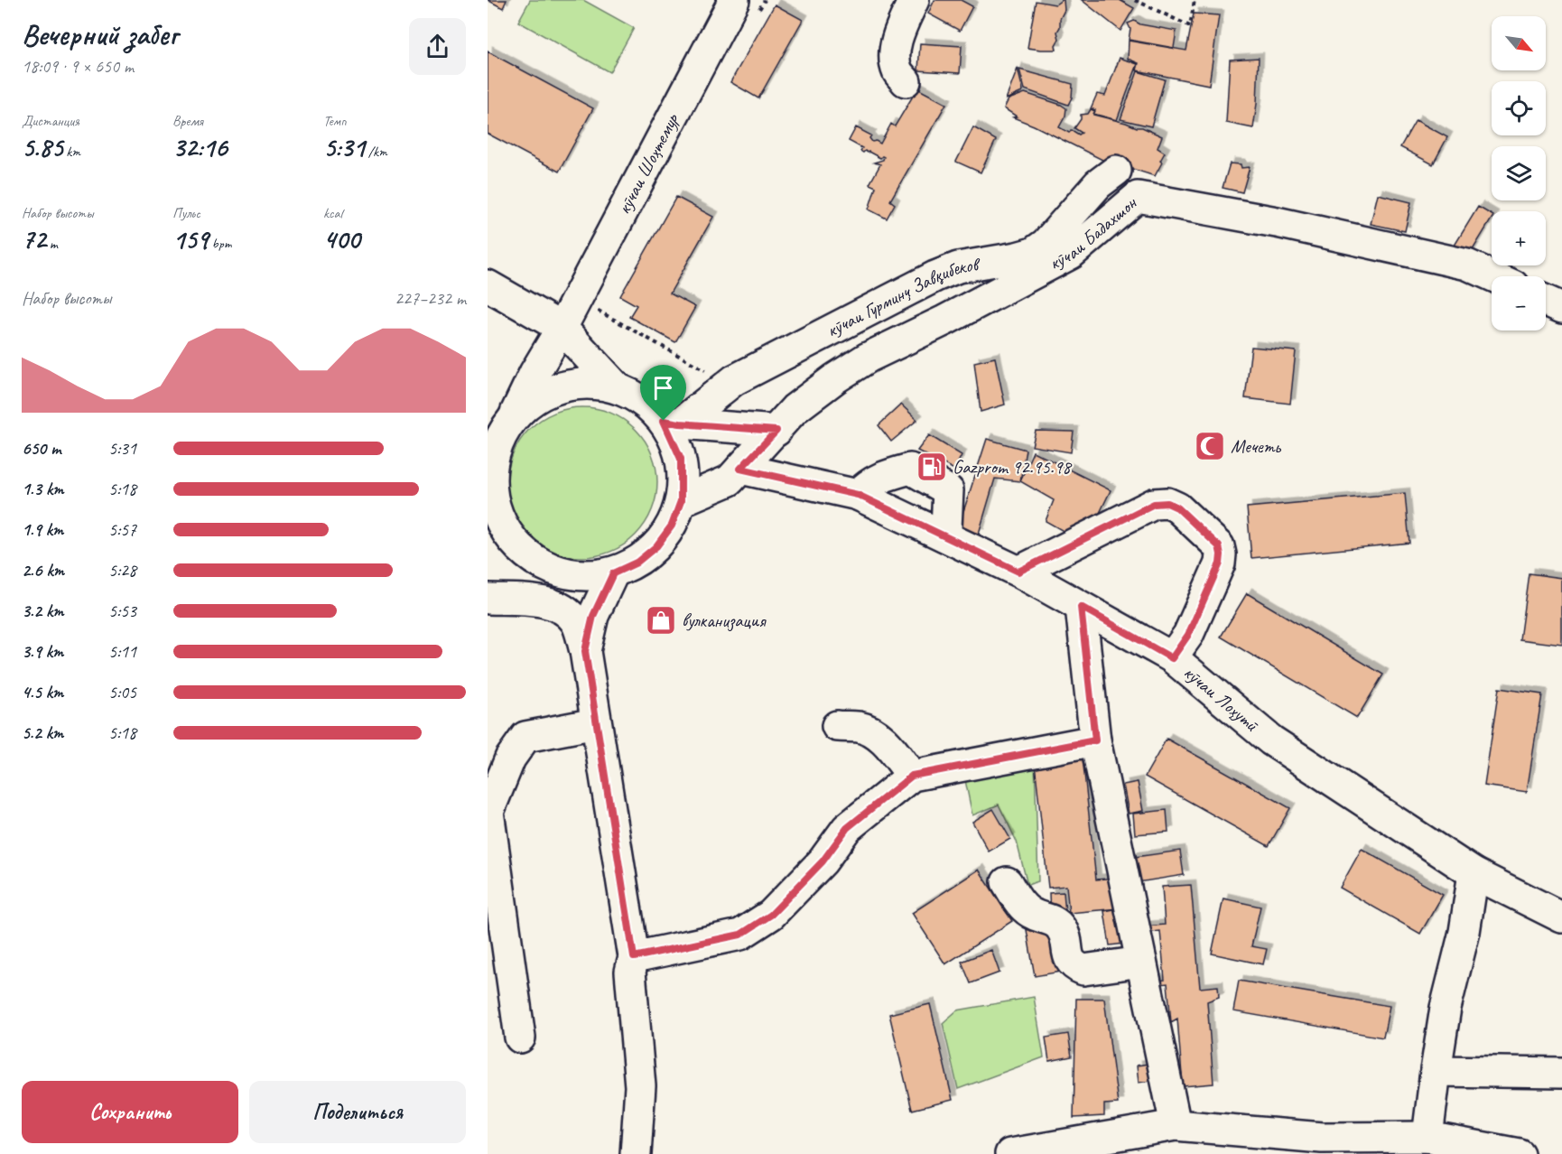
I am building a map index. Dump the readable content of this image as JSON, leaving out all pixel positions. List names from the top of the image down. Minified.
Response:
{"streets":{"street":["кӯчаи Шоҳтемур","кӯчаи Бадахшон","кӯчаи Гурминҷ Завқибеков","кӯчаи Лоҳутӣ"]},"crossings":[["кӯчаи Шоҳтемур","кӯчаи Бадахшон"],["кӯчаи Шоҳтемур","кӯчаи Гурминҷ Завқибеков"],["кӯчаи Бадахшон","кӯчаи Гурминҷ Завқибеков"],["кӯчаи Бадахшон","кӯчаи Лоҳутӣ"]],"places":{"mosque":["Мечеть"],"fuel station":["Gazprom 92.95.98"],"shop":["вулканизация"]},"north":"bottom right","page":{"heading":["Вечерний забег","18:09 · 9 × 650 m"],"map_buttons":["+","−"],"stats":[["Дистанция","5.85 km"],["Время","32:16"],["Темп","5:31 /km"],["Набор высоты","72 m"],["Пульс","159 bpm"],["kcal","400"]],"chart":["Набор высоты","227–232 m"],"list":[{"name":"650 m","note":"5:31"},{"name":"1.3 km","note":"5:18"},{"name":"1.9 km","note":"5:57"},{"name":"2.6 km","note":"5:28"},{"name":"3.2 km","note":"5:53"},{"name":"3.9 km","note":"5:11"},{"name":"4.5 km","note":"5:05"},{"name":"5.2 km","note":"5:18"}],"buttons":["Сохранить","Поделиться"]}}
